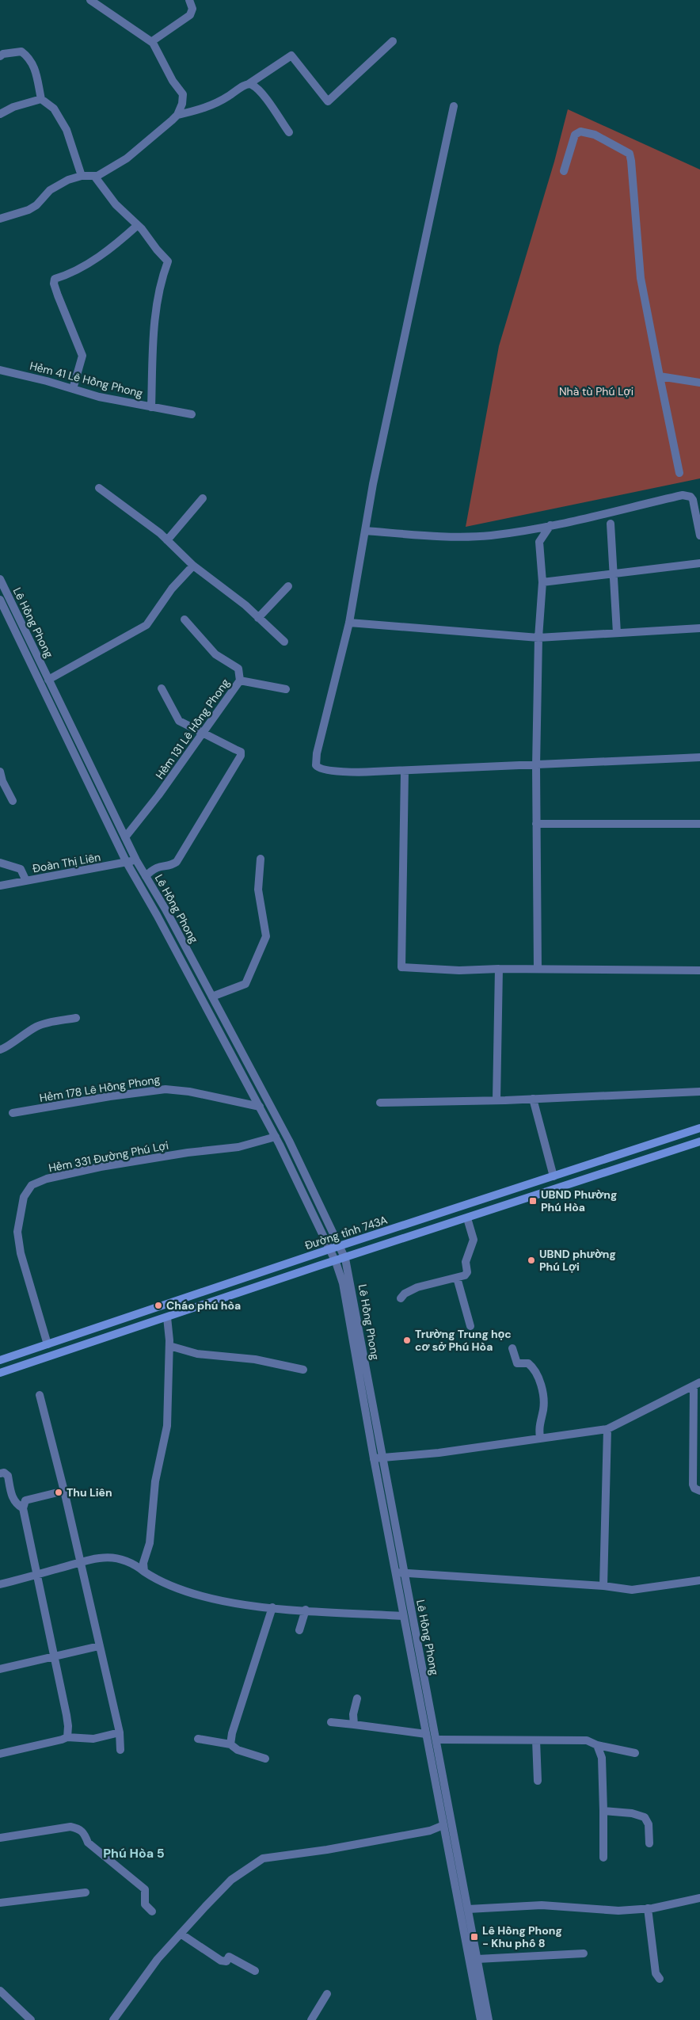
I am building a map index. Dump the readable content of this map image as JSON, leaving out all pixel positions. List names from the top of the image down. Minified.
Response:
{"streets":{"main road":["Đường tỉnh 743A"],"street":["Hẻm 41 Lê Hồng Phong","Lê Hồng Phong","Hẻm 131 Lê Hồng Phong","Đoàn Thị Liên","Hẻm 178 Lê Hồng Phong","Hẻm 331 Đường Phú Lợi"]},"crossings":[["Lê Hồng Phong","Hẻm 131 Lê Hồng Phong"],["Lê Hồng Phong","Đoàn Thị Liên"],["Lê Hồng Phong","Hẻm 178 Lê Hồng Phong"],["Lê Hồng Phong","Hẻm 331 Đường Phú Lợi"],["Lê Hồng Phong","Đường tỉnh 743A"],["Hẻm 331 Đường Phú Lợi","Đường tỉnh 743A"]],"districts":["Phú Hòa 5"],"parks":["Nhà tù Phú Lợi"],"places":{"transit":["UBND Phường Phú Hòa","Lê Hồng Phong - Khu phố 8"],"other":["UBND phường Phú Lợi","Cháo phú hòa","Trường Trung học cơ sở Phú Hòa","Thu Liên"]}}
